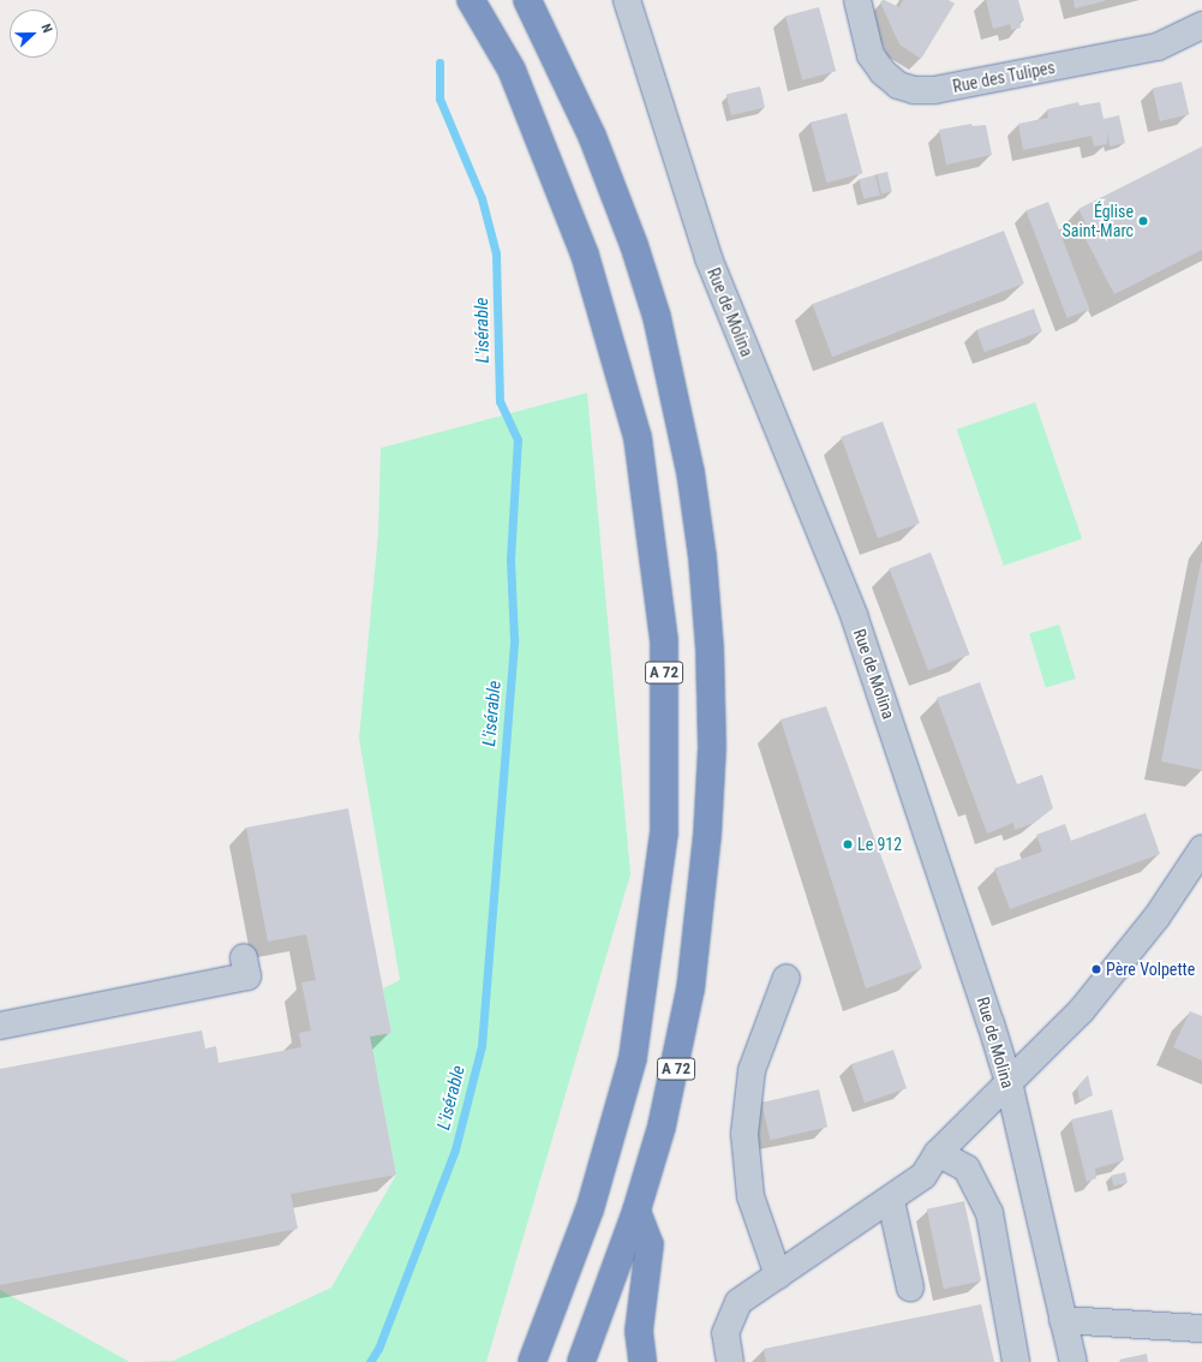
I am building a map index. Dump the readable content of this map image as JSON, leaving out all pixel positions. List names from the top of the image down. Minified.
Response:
{"streets":{"highway":["A 72"],"street":["Rue des Tulipes","Rue de Molina"]},"water":["L'isérable"],"places":["Église Saint-Marc","Le 912","Père Volpette"],"north":"right"}
